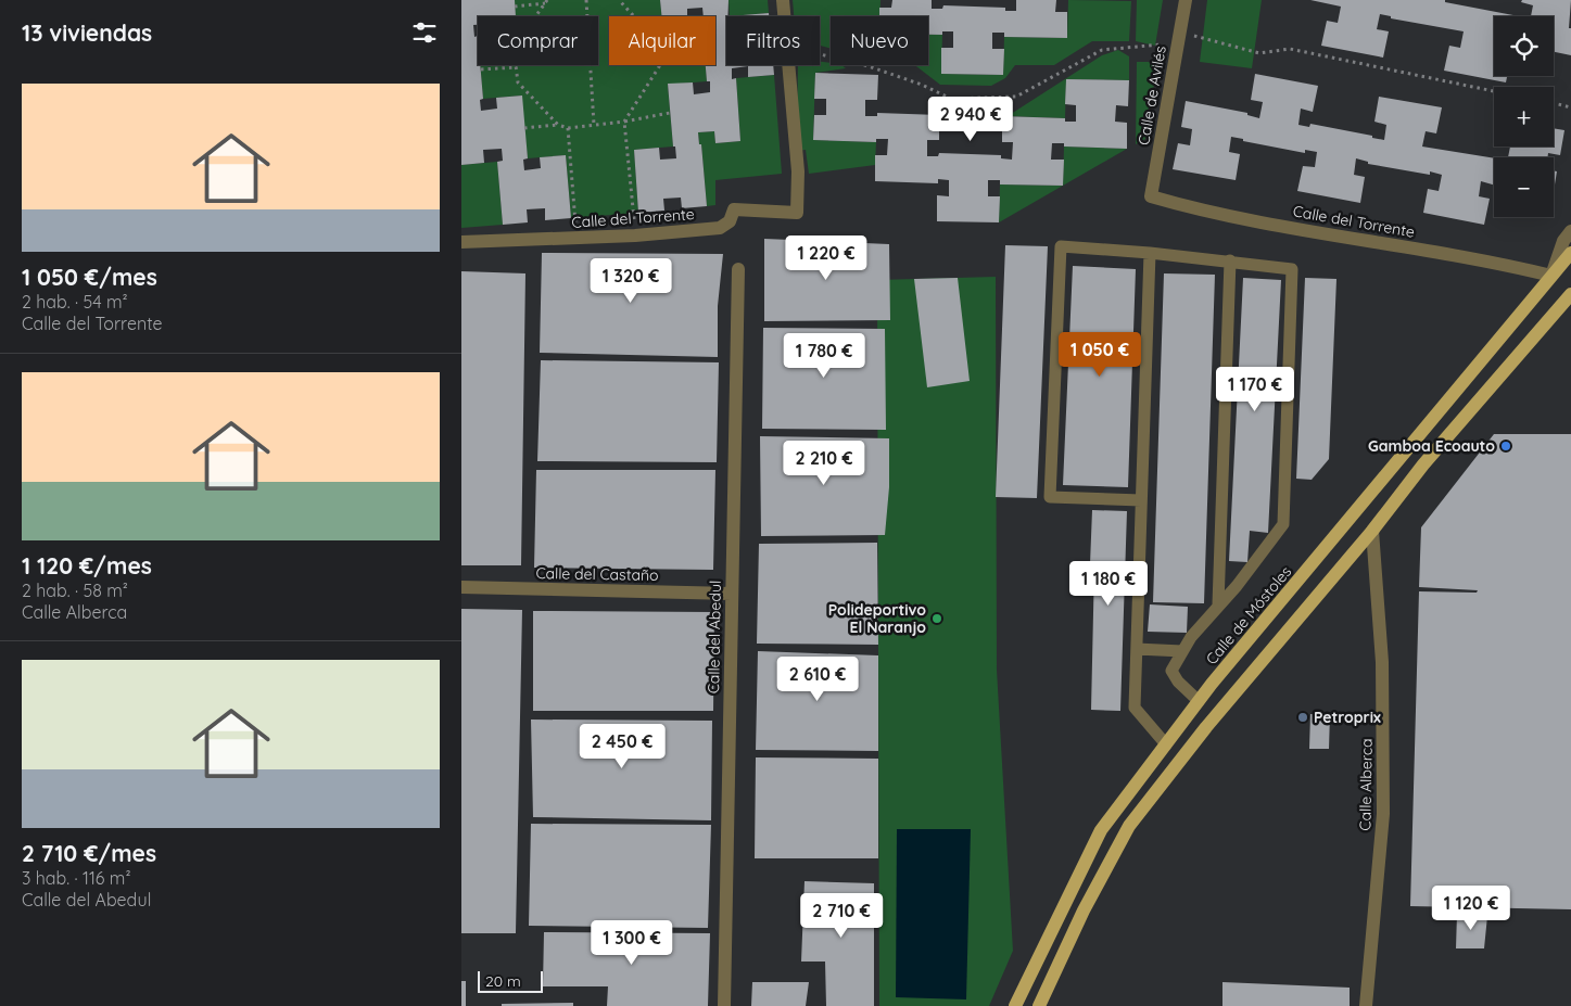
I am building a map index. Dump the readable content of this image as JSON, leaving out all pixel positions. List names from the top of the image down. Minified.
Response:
{"streets":{"main road":["Calle de Móstoles"],"street":["Calle de Avilés","Calle del Torrente","Calle del Castaño","Calle del Abedul","Calle Alberca"]},"crossings":[["Calle de Avilés","Calle del Torrente"],["Calle del Torrente","Calle de Móstoles"],["Calle del Castaño","Calle del Abedul"]],"places":["Gamboa Ecoauto","Polideportivo El Naranjo","Petroprix"],"scale_bar":"20 m","page":{"heading":"13 viviendas","map_buttons":["+","−"],"chip":["Comprar","Alquilar","Filtros","Nuevo"],"list":[{"name":"1 050 €/mes","note":"2 hab. · 54 m² · Calle del Torrente"},{"name":"1 120 €/mes","note":"2 hab. · 58 m² · Calle Alberca"},{"name":"2 710 €/mes","note":"3 hab. · 116 m² · Calle del Abedul"}],"price":["2 940 €","1 220 €","1 320 €","1 050 €","1 780 €","1 170 €","2 210 €","1 180 €","2 610 €","2 450 €","1 120 €","2 710 €","1 300 €"],"scale":"20 m"}}
